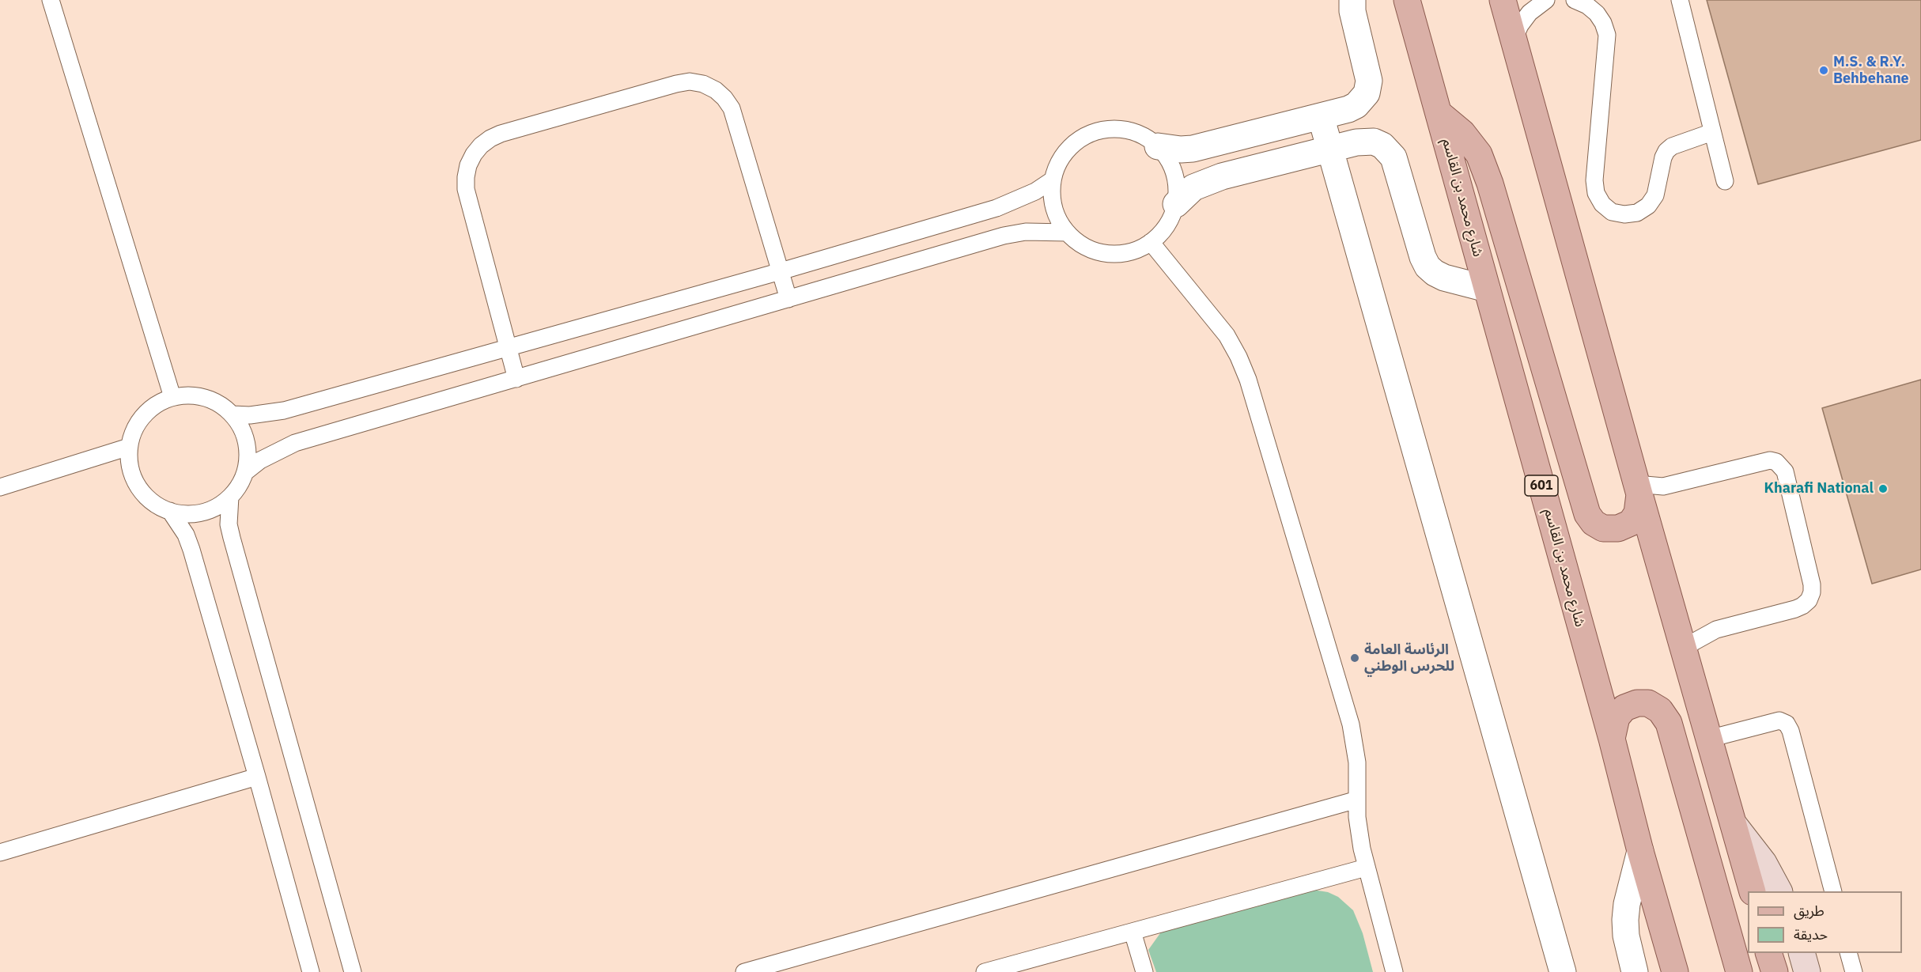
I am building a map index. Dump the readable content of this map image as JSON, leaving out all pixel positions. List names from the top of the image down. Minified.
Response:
{"streets":{"main road":["شارع محمد بن القاسم","601"]},"places":["M.S. & R.Y. Behbehane","Kharafi National","الرئاسة العامة للحرس الوطني"],"legend":["طريق","حديقة"]}
